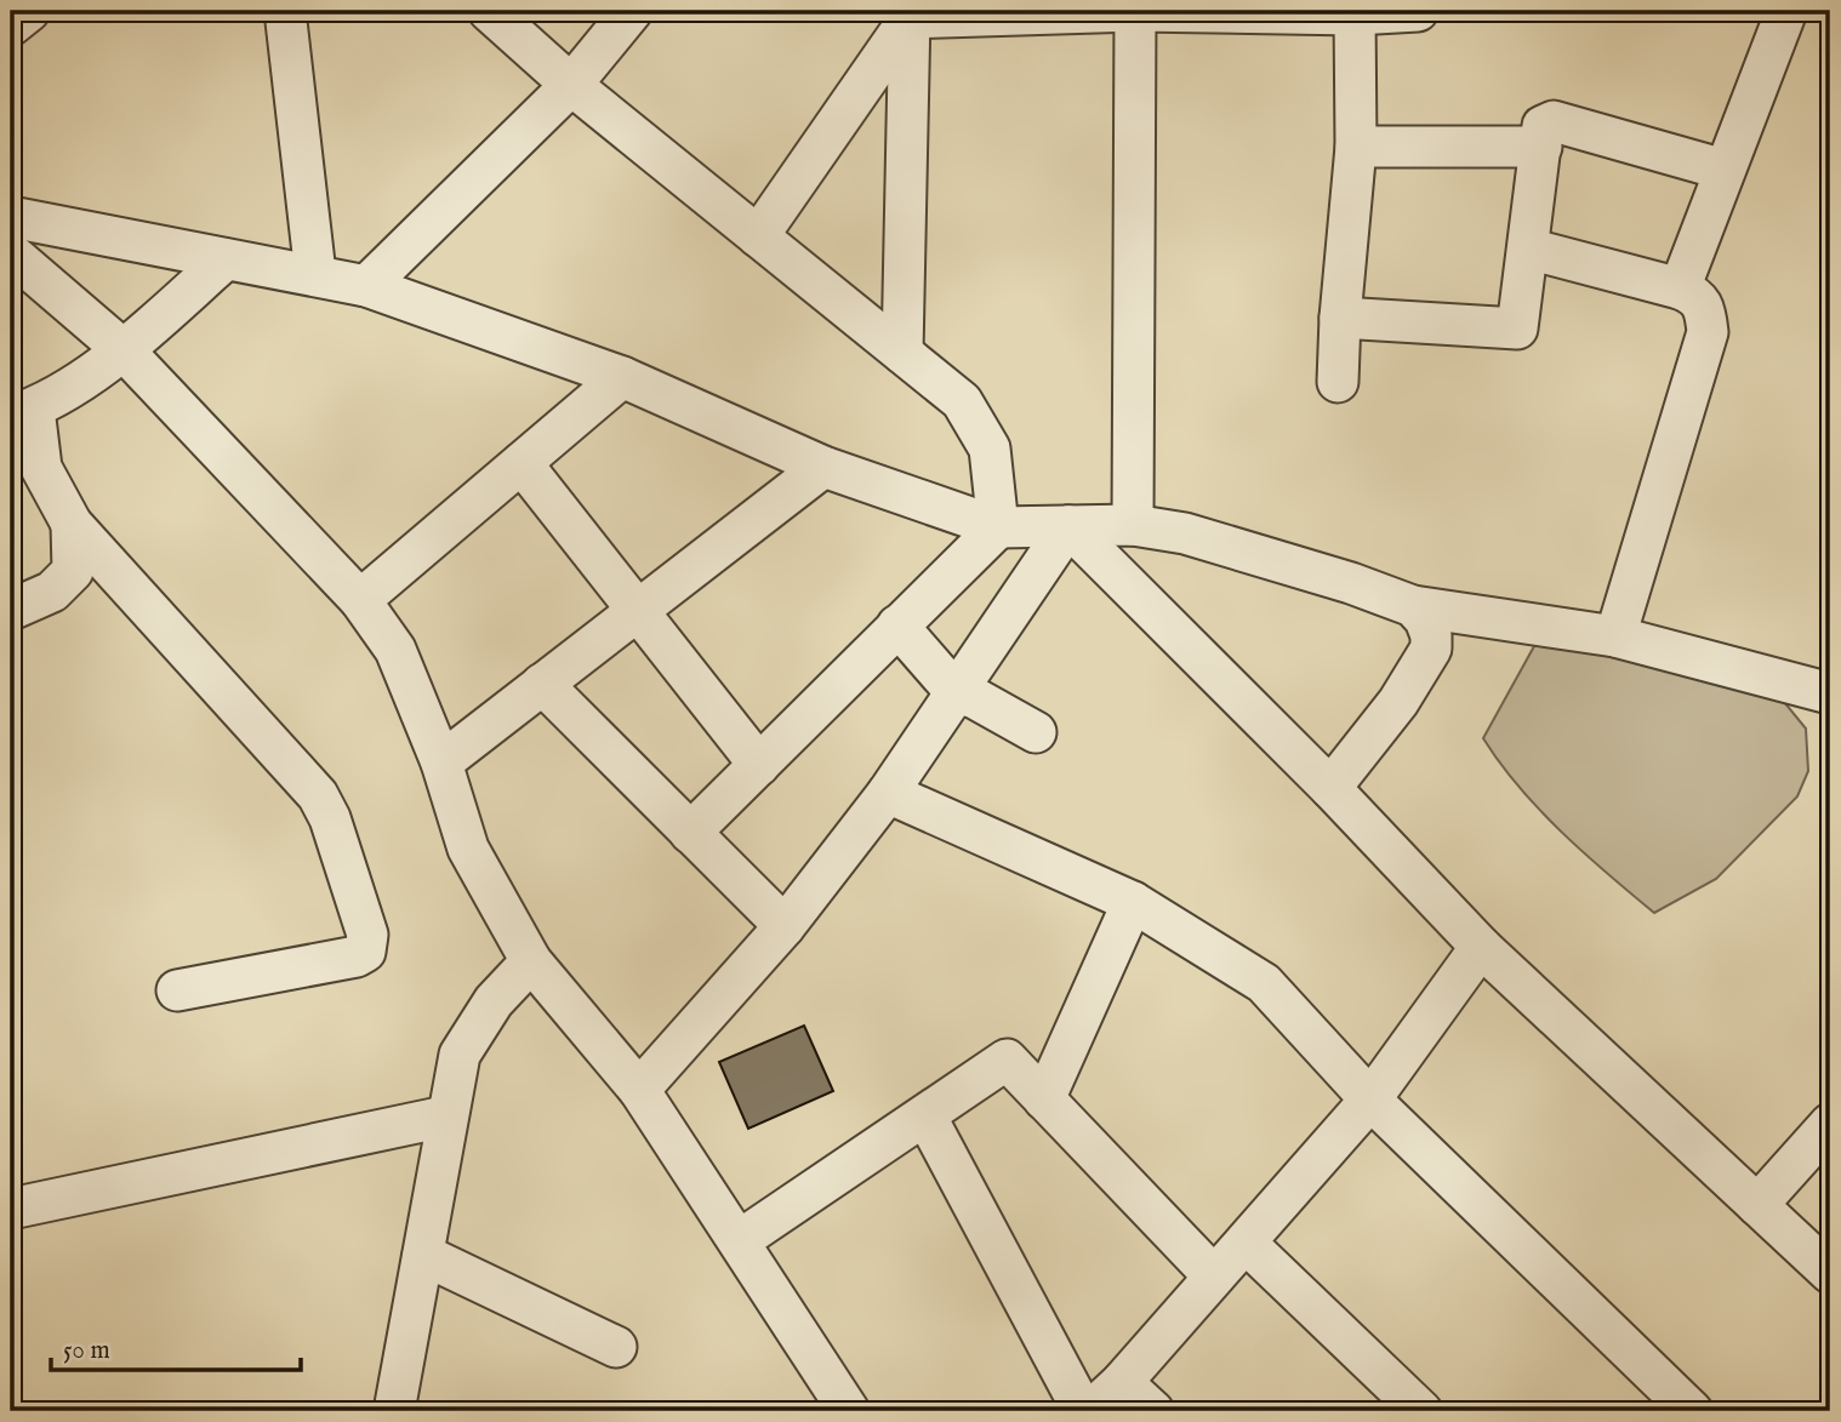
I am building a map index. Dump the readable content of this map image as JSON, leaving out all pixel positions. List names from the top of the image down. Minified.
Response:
{"scale_bar":"50 m"}
